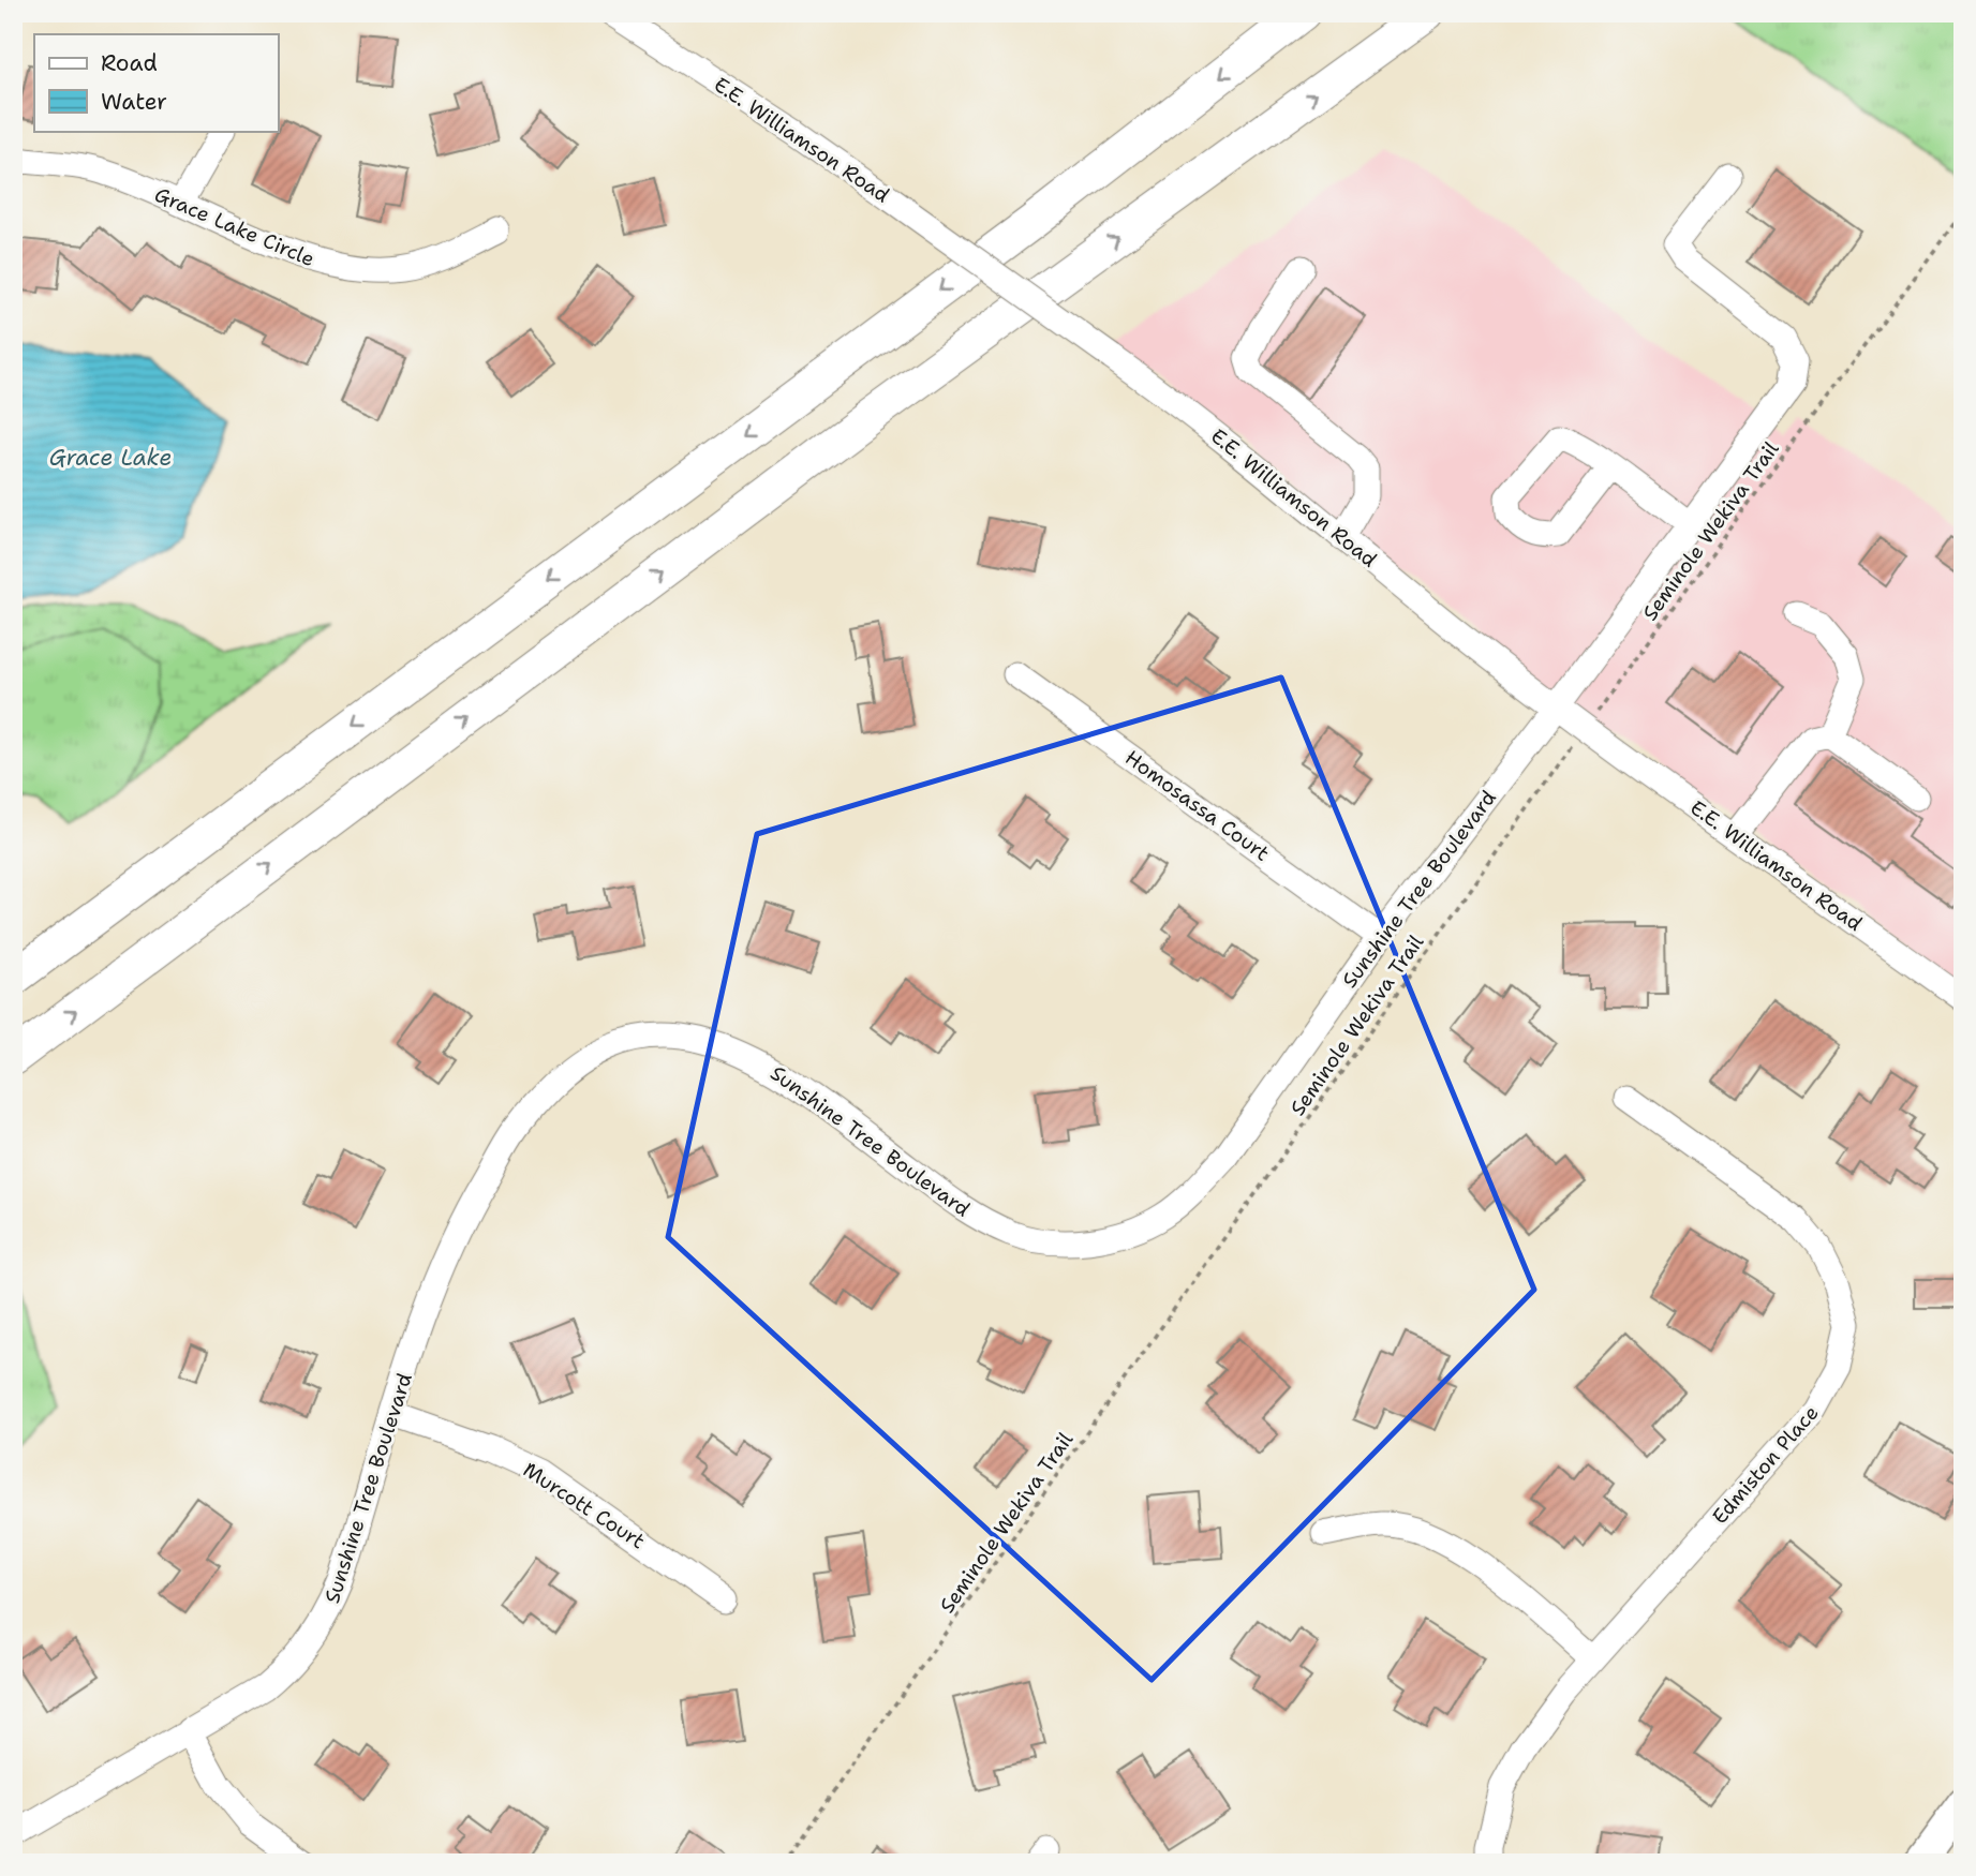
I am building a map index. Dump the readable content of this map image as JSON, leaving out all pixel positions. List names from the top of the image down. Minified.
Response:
{"streets":{"street":["E.E. Williamson Road","Grace Lake Circle","Homosassa Court","Sunshine Tree Boulevard","Edmiston Place","Murcott Court"],"path":["Seminole Wekiva Trail"]},"crossings":[["E.E. Williamson Road","Seminole Wekiva Trail"],["E.E. Williamson Road","Sunshine Tree Boulevard"],["Homosassa Court","Sunshine Tree Boulevard"],["Sunshine Tree Boulevard","Murcott Court"]],"water":["Grace Lake"],"legend":["Road","Water"]}
